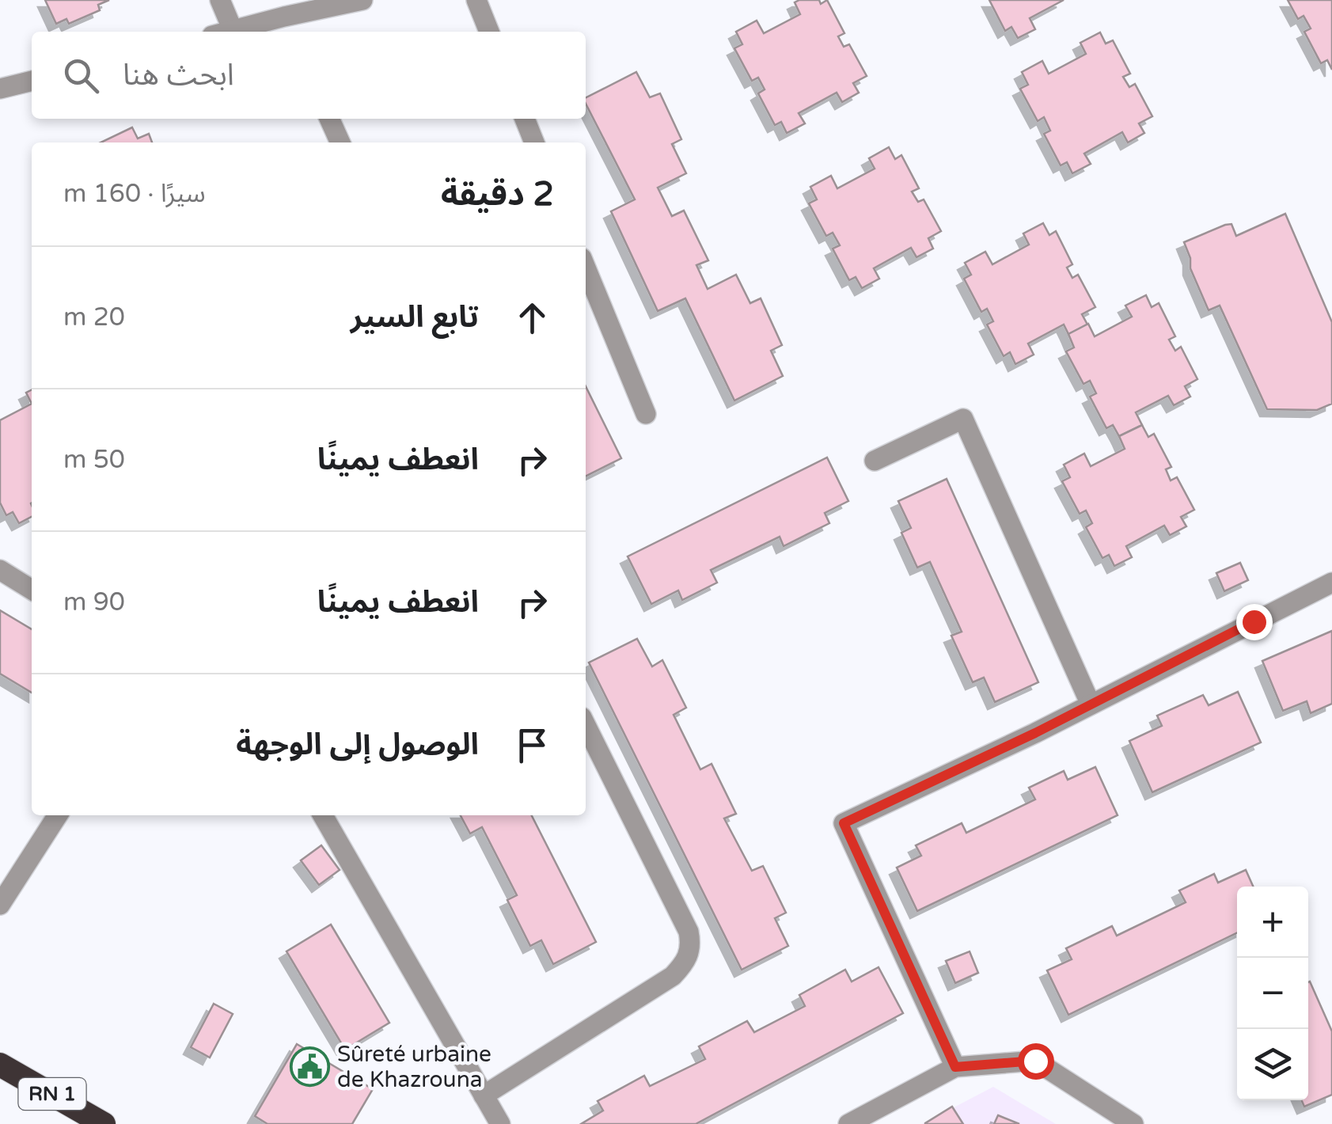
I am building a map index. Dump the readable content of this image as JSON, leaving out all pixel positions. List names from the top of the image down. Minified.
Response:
{"streets":{"highway":["RN 1"]},"places":{"public building":["Sûreté urbaine de Khazrouna"]},"page":{"search":"ابحث هنا","heading":["2 دقيقة","سيرًا · 160 m"],"list":[["تابع السير","20 m"],["انعطف يمينًا","50 m"],["انعطف يمينًا","90 m"],"الوصول إلى الوجهة"],"map_buttons":["+","−"]}}
